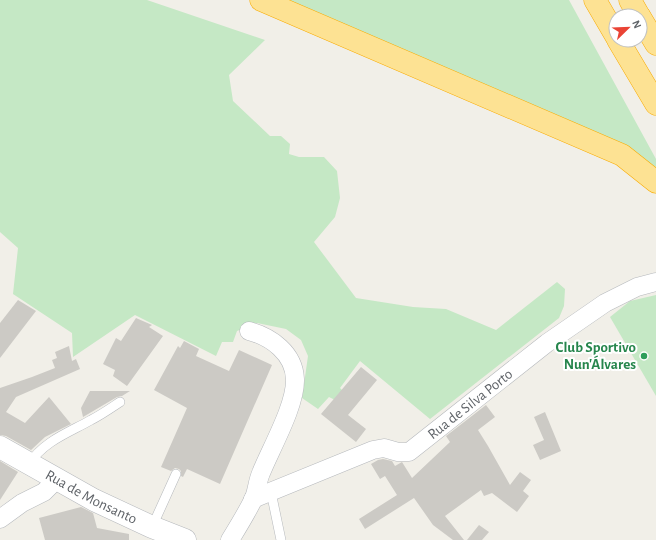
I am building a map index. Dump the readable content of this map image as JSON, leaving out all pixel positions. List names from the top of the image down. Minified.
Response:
{"streets":{"street":["Rua de Silva Porto","Rua de Monsanto"]},"places":["Club Sportivo Nun'Álvares"],"north":"top right"}
